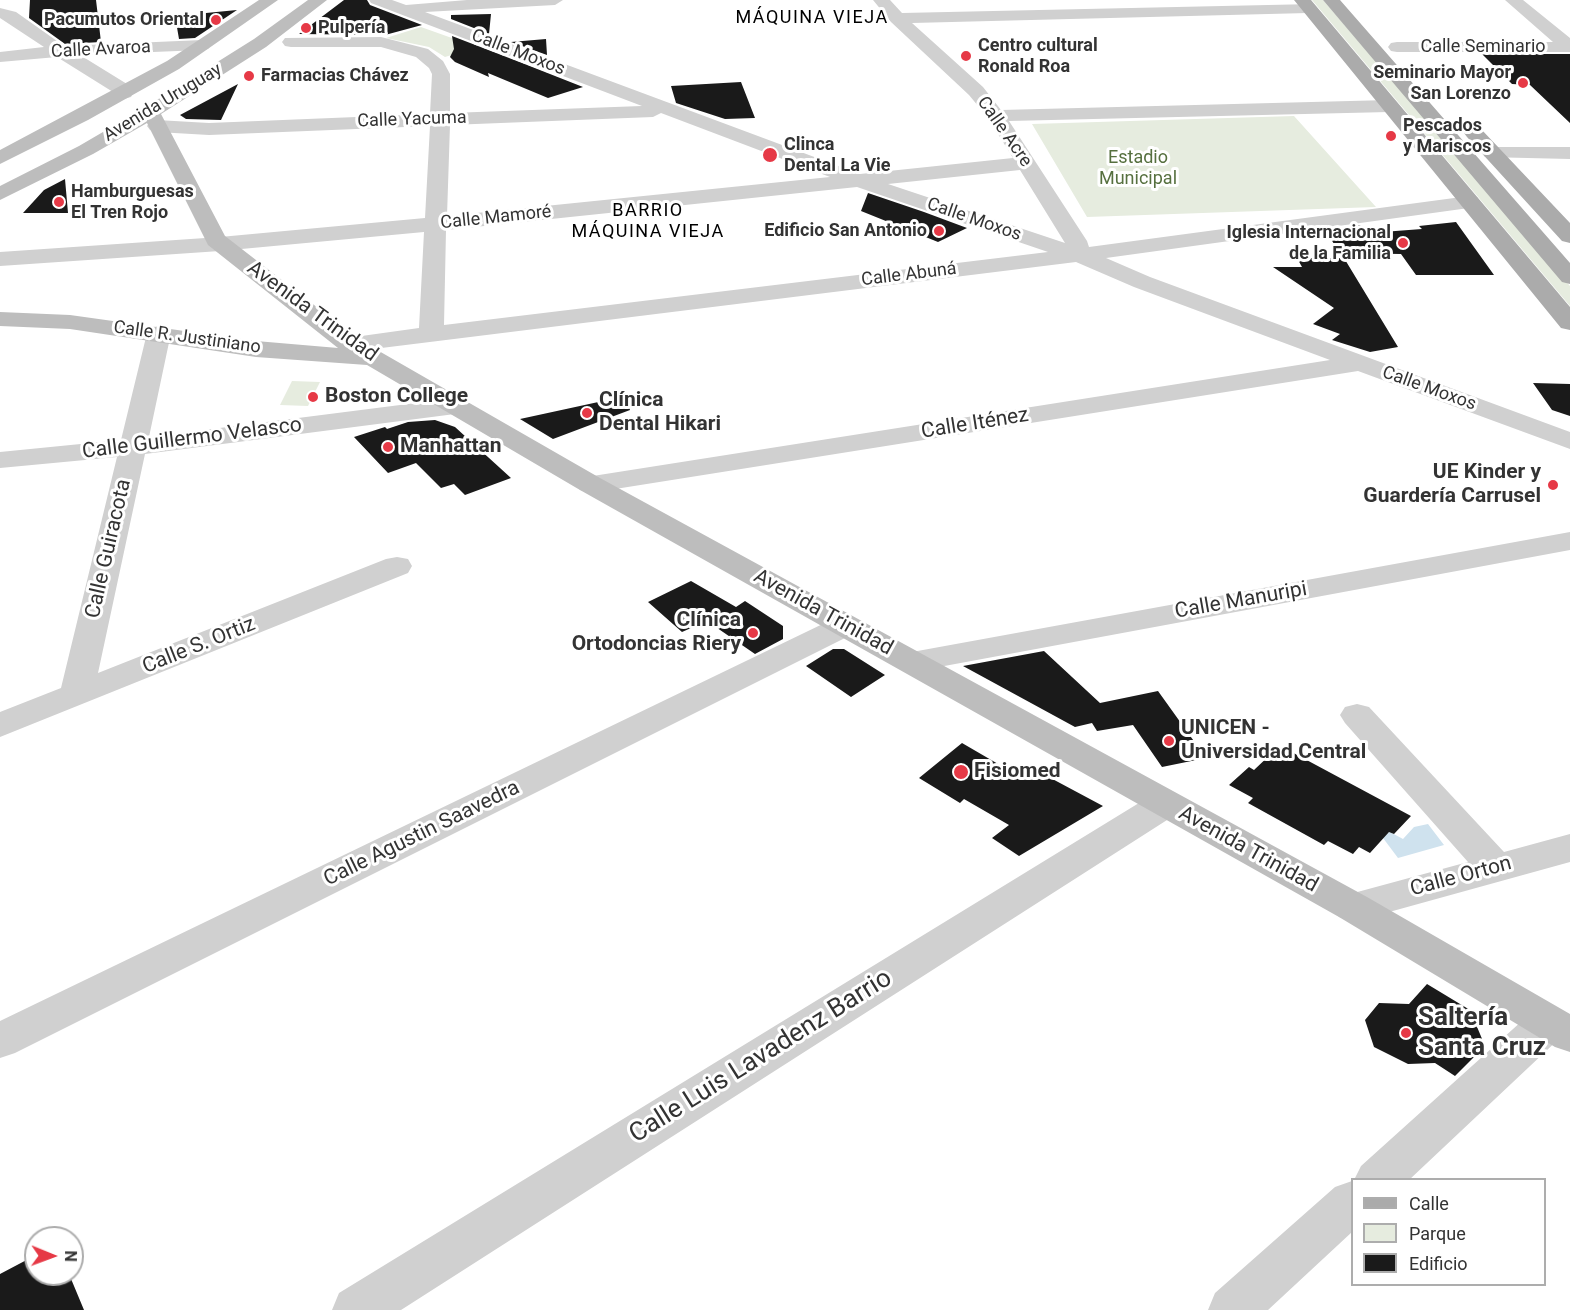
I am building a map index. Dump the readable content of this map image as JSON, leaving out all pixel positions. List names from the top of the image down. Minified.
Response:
{"streets":{"main road":["Avenida Uruguay","Avenida Trinidad","Calle R. Justiniano"],"street":["Calle Seminario","Calle Avaroa","Calle Moxos","Calle Yacuma","Calle Acre","Calle Mamoré","Calle Abuná","Calle Iténez","Calle Guillermo Velasco","Calle Guiracota","Calle Manuripi","Calle S. Ortiz","Calle Agustin Saavedra","Calle Orton","Calle Luis Lavadenz Barrio"]},"crossings":[["Calle Avaroa","Avenida Uruguay"],["Calle Moxos","Calle Yacuma"],["Calle Moxos","Calle Acre"],["Calle Moxos","Calle Mamoré"],["Calle Moxos","Calle Abuná"],["Calle Moxos","Calle Iténez"],["Avenida Uruguay","Calle Yacuma"],["Avenida Uruguay","Avenida Trinidad"],["Calle Yacuma","Avenida Trinidad"],["Calle Acre","Calle Mamoré"],["Calle Acre","Calle Abuná"],["Calle Mamoré","Avenida Trinidad"],["Calle Abuná","Avenida Trinidad"],["Calle Abuná","Calle R. Justiniano"],["Avenida Trinidad","Calle R. Justiniano"],["Avenida Trinidad","Calle Iténez"],["Avenida Trinidad","Calle Guillermo Velasco"],["Avenida Trinidad","Calle Manuripi"],["Avenida Trinidad","Calle Agustin Saavedra"],["Avenida Trinidad","Calle Orton"],["Avenida Trinidad","Calle Luis Lavadenz Barrio"],["Calle R. Justiniano","Calle Guiracota"],["Calle Guillermo Velasco","Calle Guiracota"],["Calle Guiracota","Calle S. Ortiz"]],"districts":["MÁQUINA VIEJA","BARRIO MÁQUINA VIEJA"],"parks":["Estadio Municipal"],"places":["Pacumutos Oriental","Pulpería","Centro cultural Ronald Roa","Farmacias Chávez","Seminario Mayor San Lorenzo","Pescados y Mariscos","Clinca Dental La Vie","Hamburguesas El Tren Rojo","Edificio San Antonio","Iglesia Internacional de la Familia","Boston College","Clínica Dental Hikari","Manhattan","UE Kinder y Guardería Carrusel","Clínica Ortodoncias Riery","UNICEN - Universidad Central","Fisiomed","Saltería Santa Cruz"],"legend":["Calle","Parque","Edificio"],"north":"right"}
